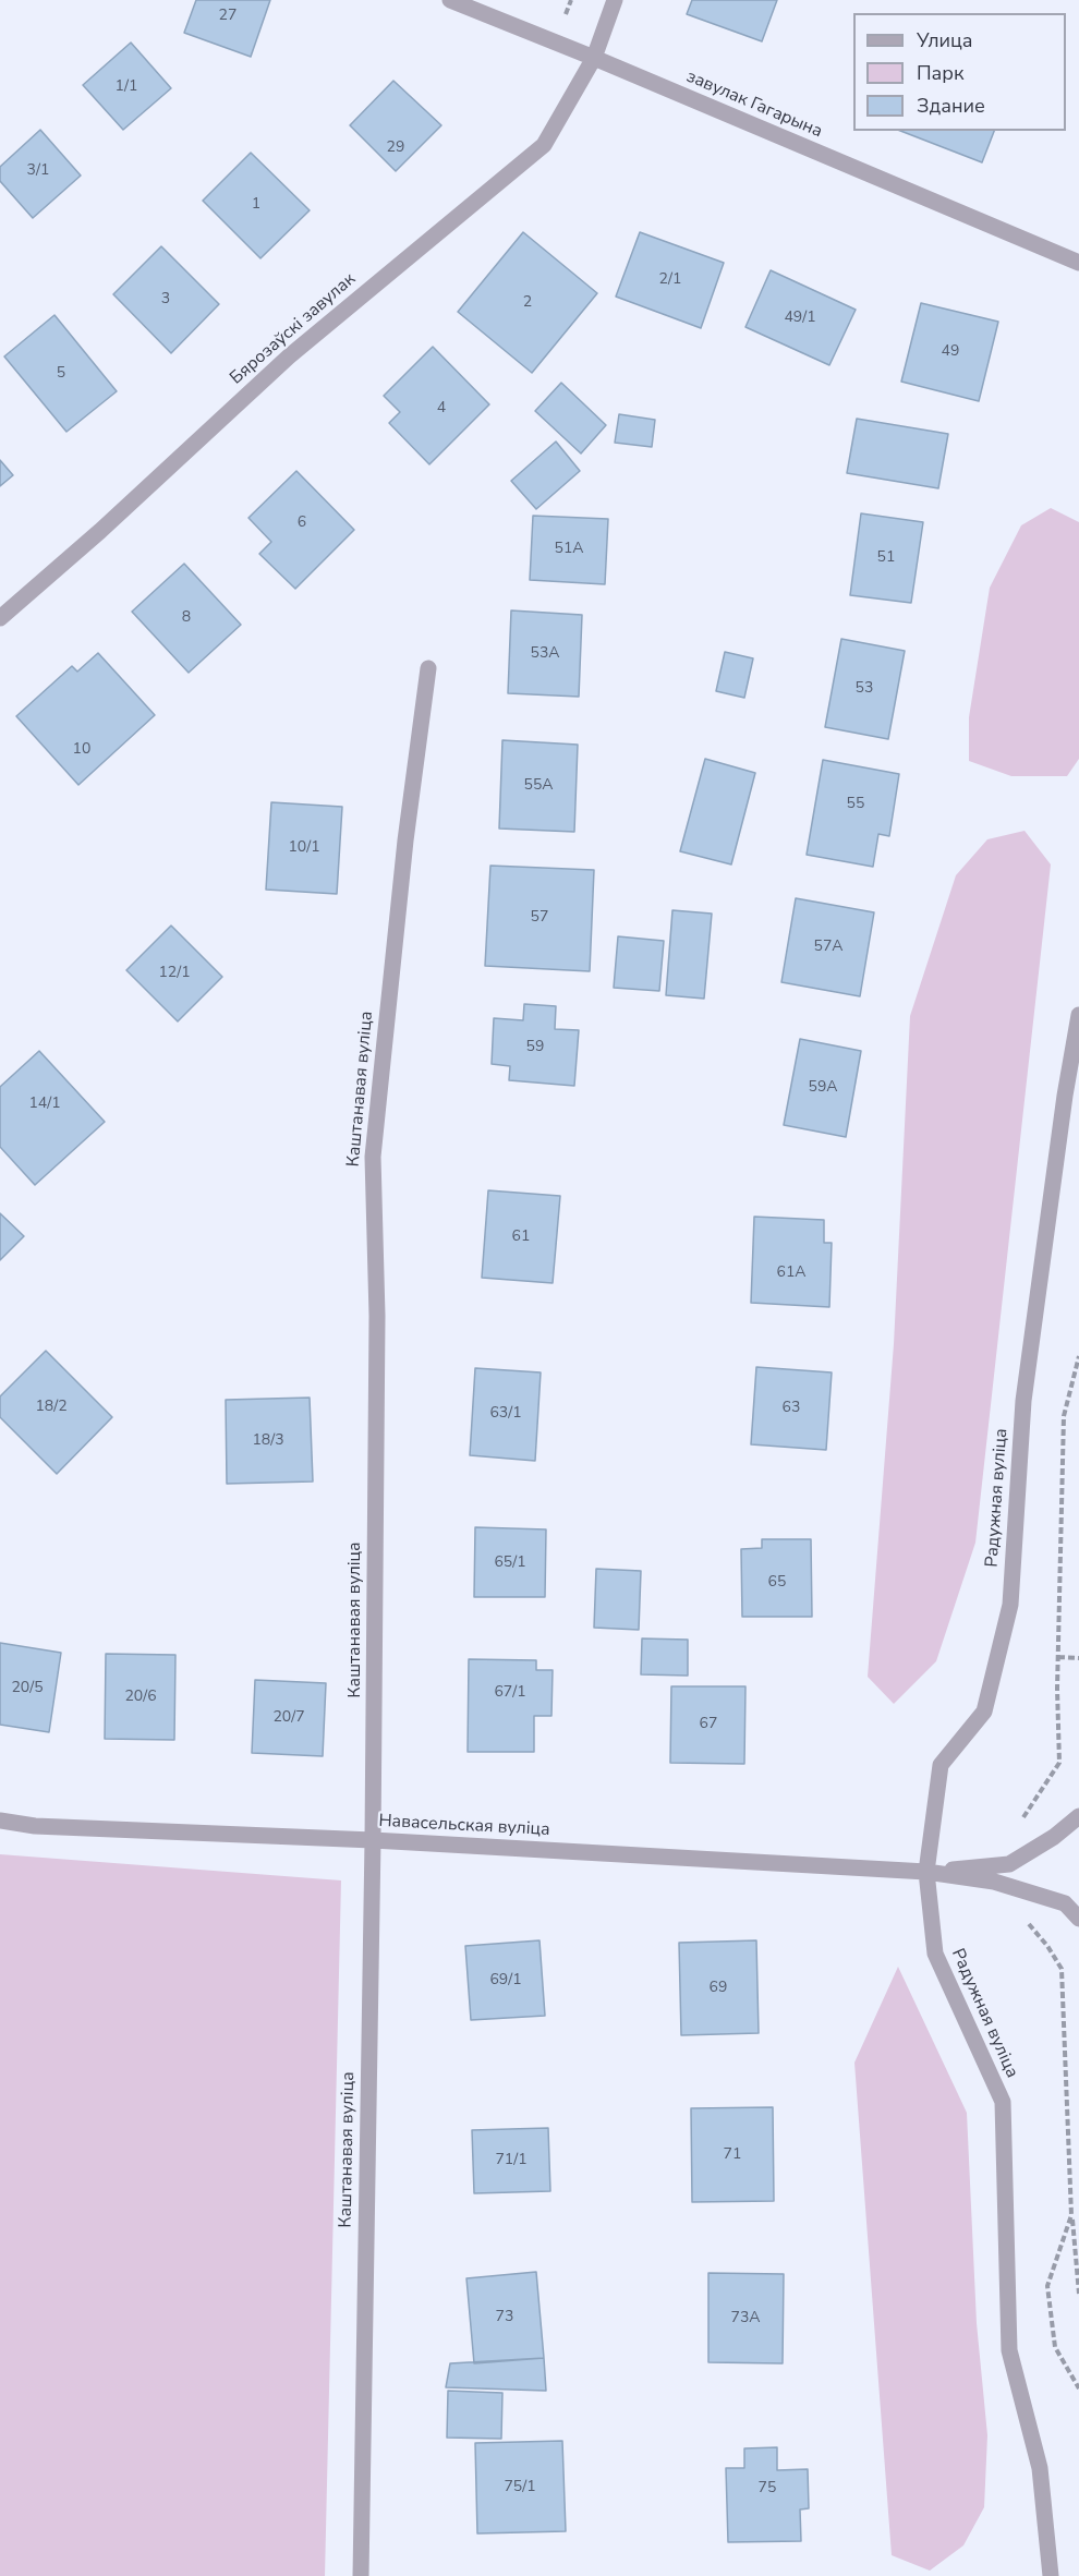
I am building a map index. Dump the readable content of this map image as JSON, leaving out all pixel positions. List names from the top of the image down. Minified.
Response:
{"streets":{"street":["завулак Гагарына","Бярозаўскі завулак","Каштанавая вуліца","Радужная вуліца","Навасельская вуліца"]},"crossings":[["завулак Гагарына","Бярозаўскі завулак"],["Каштанавая вуліца","Навасельская вуліца"],["Радужная вуліца","Навасельская вуліца"]],"house_numbers":["27","1/1","29","3/1","1","2/1","3","2","49/1","49","5","4","6","51А","51","8","53А","53","10","55А","55","10/1","57","57А","12/1","59","59А","14/1","61","61А","18/2","63","63/1","18/3","65/1","65","20/5","67/1","20/6","20/7","67","69/1","69","71","71/1","73","73А","75/1","75"],"legend":["Улица","Парк","Здание"]}
